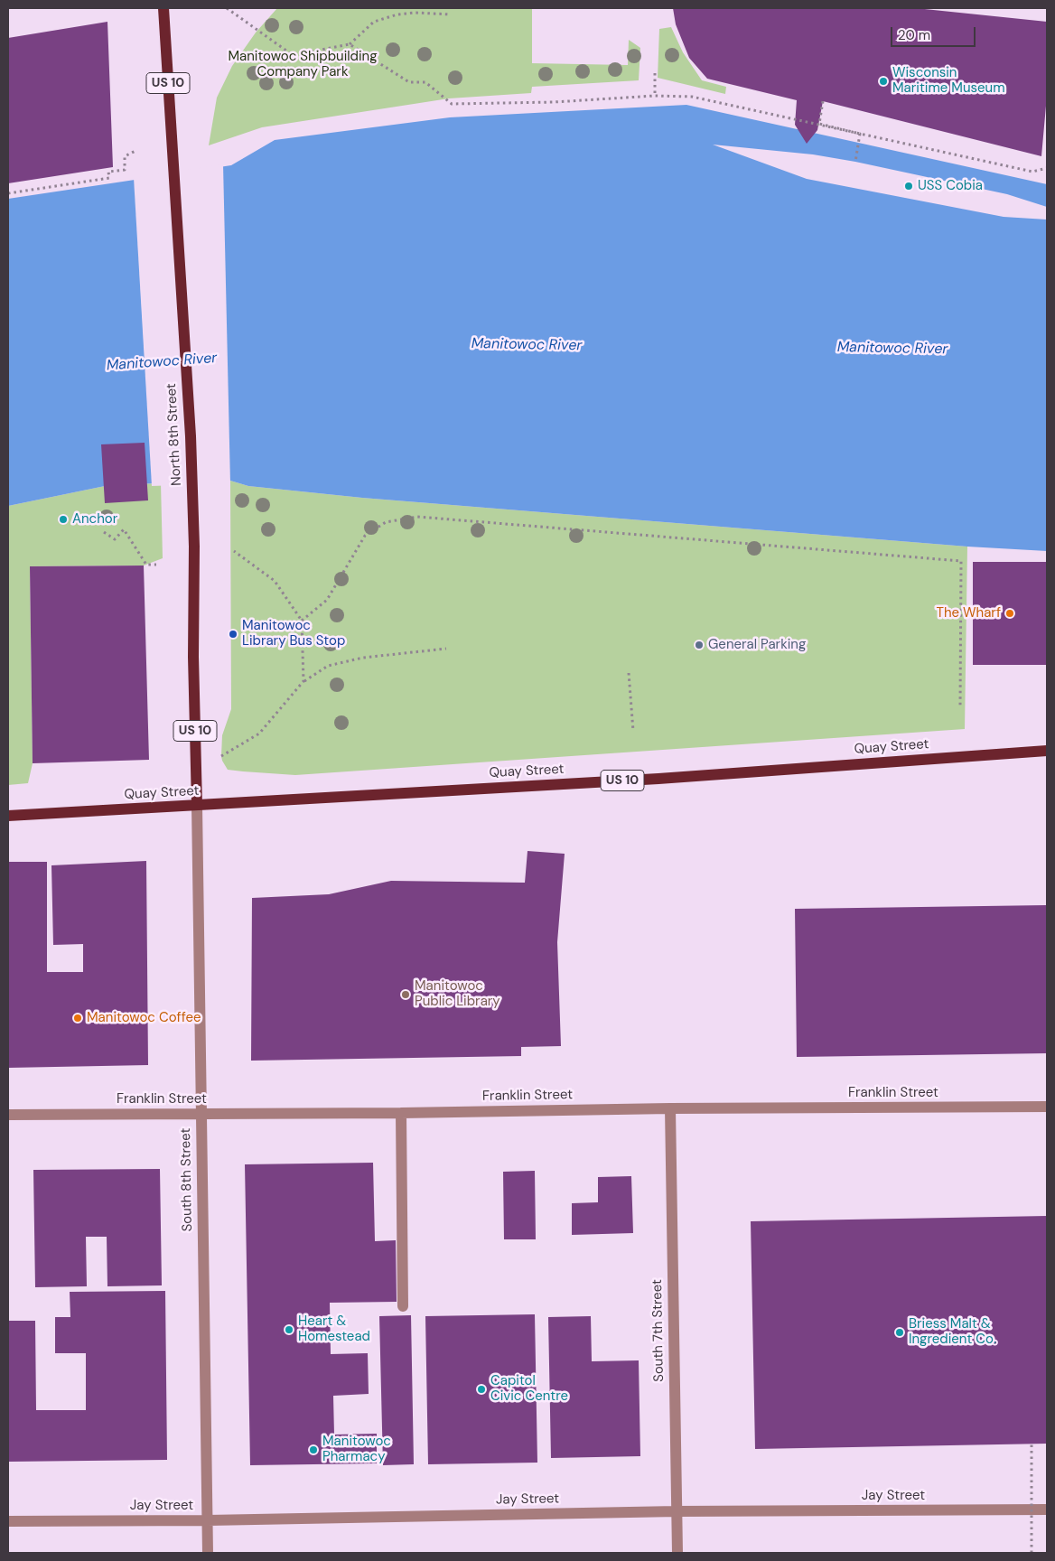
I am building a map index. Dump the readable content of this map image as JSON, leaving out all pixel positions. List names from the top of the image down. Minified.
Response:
{"streets":{"main road":["US 10","North 8th Street","Quay Street"],"street":["Franklin Street","South 8th Street","South 7th Street","Jay Street"]},"crossings":[["North 8th Street","Quay Street"],["North 8th Street","South 8th Street"],["Quay Street","South 8th Street"],["Franklin Street","South 8th Street"],["Franklin Street","South 7th Street"],["South 8th Street","Jay Street"],["South 7th Street","Jay Street"]],"water":["Manitowoc River"],"parks":["Manitowoc Shipbuilding Company Park"],"places":["Wisconsin Maritime Museum","USS Cobia","Anchor","The Wharf","Manitowoc Library Bus Stop","General Parking","Manitowoc Public Library","Manitowoc Coffee","Heart & Homestead","Briess Malt & Ingredient Co.","Capitol Civic Centre","Manitowoc Pharmacy"],"scale_bar":"20 m"}
